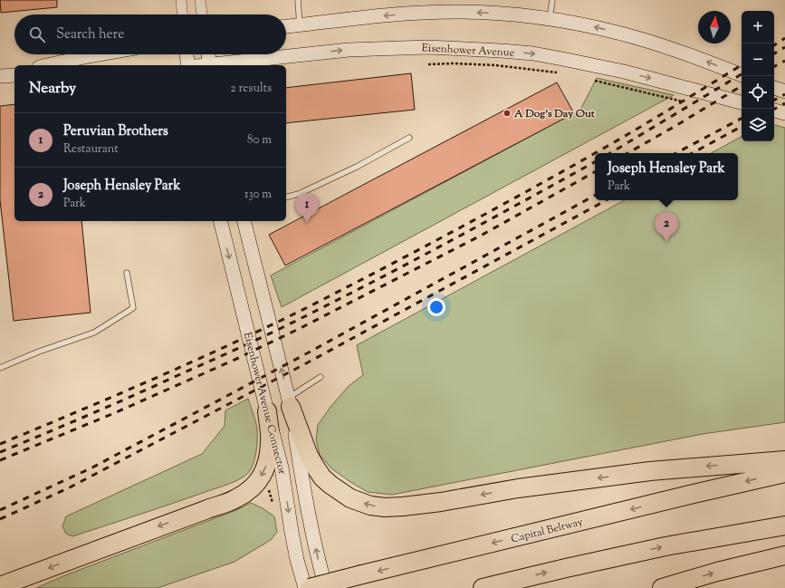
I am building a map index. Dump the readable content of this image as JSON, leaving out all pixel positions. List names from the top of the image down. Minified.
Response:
{"streets":{"highway":["Capital Beltway"],"main road":["Eisenhower Avenue","Eisenhower Avenue Connector"]},"places":["A Dog's Day Out"],"north":"top","page":{"map_buttons":["+","−"],"search":"Search here","heading":["Nearby","2 results"],"list":[{"mark":"1","name":"Peruvian Brothers","note":"Restaurant","value":"80 m"},{"mark":"2","name":"Joseph Hensley Park","note":"Park","value":"130 m"}],"popup":["Joseph Hensley Park","Park"],"pins":["1","2"]}}
